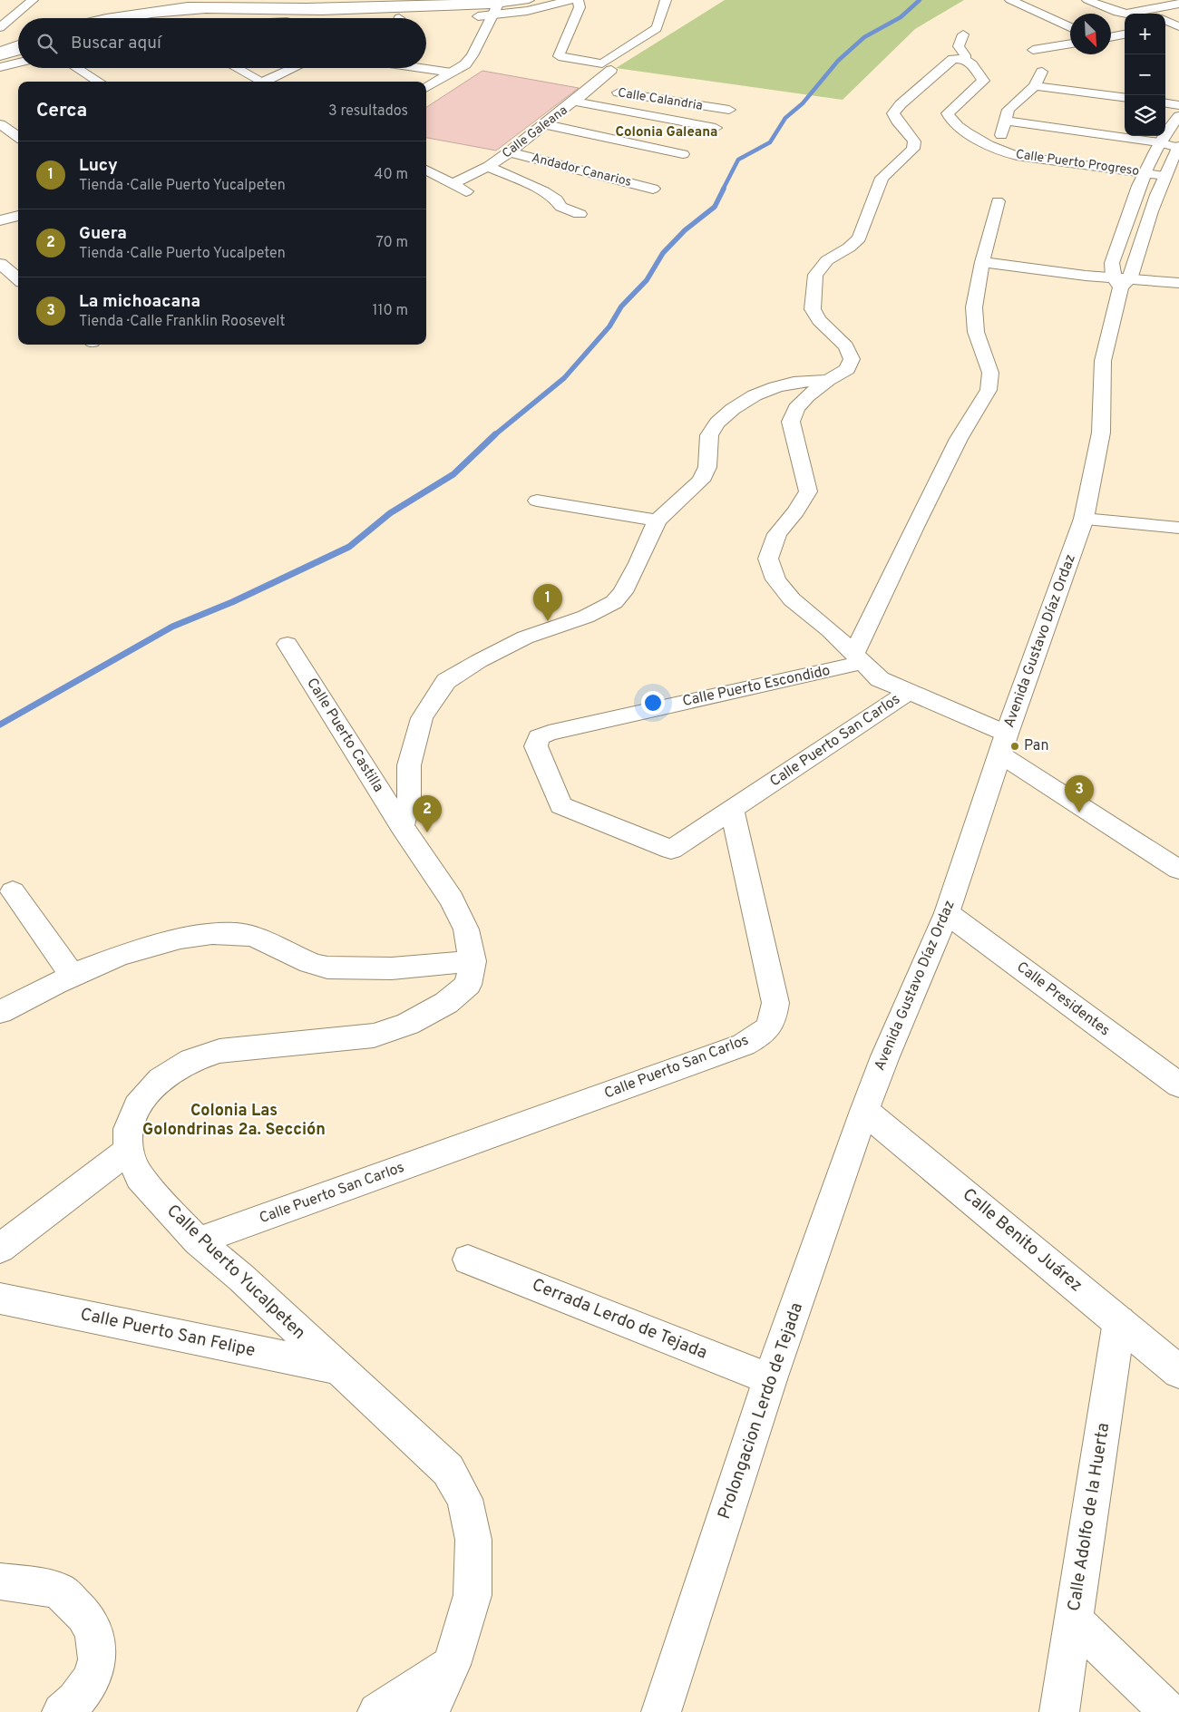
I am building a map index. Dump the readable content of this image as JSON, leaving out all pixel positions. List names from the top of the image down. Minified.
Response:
{"streets":{"street":["Calle Calandria","Calle Galeana","Calle Puerto Progreso","Andador Canarios","Avenida Gustavo Díaz Ordaz","Calle Puerto Escondido","Calle Puerto Castilla","Calle Puerto San Carlos","Calle Presidentes","Calle Benito Juárez","Calle Puerto Yucalpeten","Cerrada Lerdo de Tejada","Calle Puerto San Felipe","Prolongacion Lerdo de Tejada","Calle Adolfo de la Huerta"]},"crossings":[["Calle Calandria","Calle Galeana"],["Calle Galeana","Andador Canarios"],["Calle Puerto Progreso","Avenida Gustavo Díaz Ordaz"],["Avenida Gustavo Díaz Ordaz","Calle Presidentes"],["Avenida Gustavo Díaz Ordaz","Calle Benito Juárez"],["Avenida Gustavo Díaz Ordaz","Prolongacion Lerdo de Tejada"],["Calle Puerto Escondido","Calle Puerto San Carlos"],["Calle Puerto Castilla","Calle Puerto Yucalpeten"],["Calle Puerto San Carlos","Calle Puerto Yucalpeten"],["Calle Benito Juárez","Prolongacion Lerdo de Tejada"],["Calle Benito Juárez","Calle Adolfo de la Huerta"],["Calle Puerto Yucalpeten","Calle Puerto San Felipe"],["Cerrada Lerdo de Tejada","Prolongacion Lerdo de Tejada"]],"districts":["Colonia Galeana","Colonia Las Golondrinas 2a. Sección"],"places":["Pan"],"north":"bottom right","page":{"map_buttons":["+","−"],"search":"Buscar aquí","heading":["Cerca","3 resultados"],"list":[{"mark":"1","name":"Lucy","note":"Tienda · Calle Puerto Yucalpeten","value":"40 m"},{"mark":"2","name":"Guera","note":"Tienda · Calle Puerto Yucalpeten","value":"70 m"},{"mark":"3","name":"La michoacana","note":"Tienda · Calle Franklin Roosevelt","value":"110 m"}],"pins":["1","3","2"]}}
